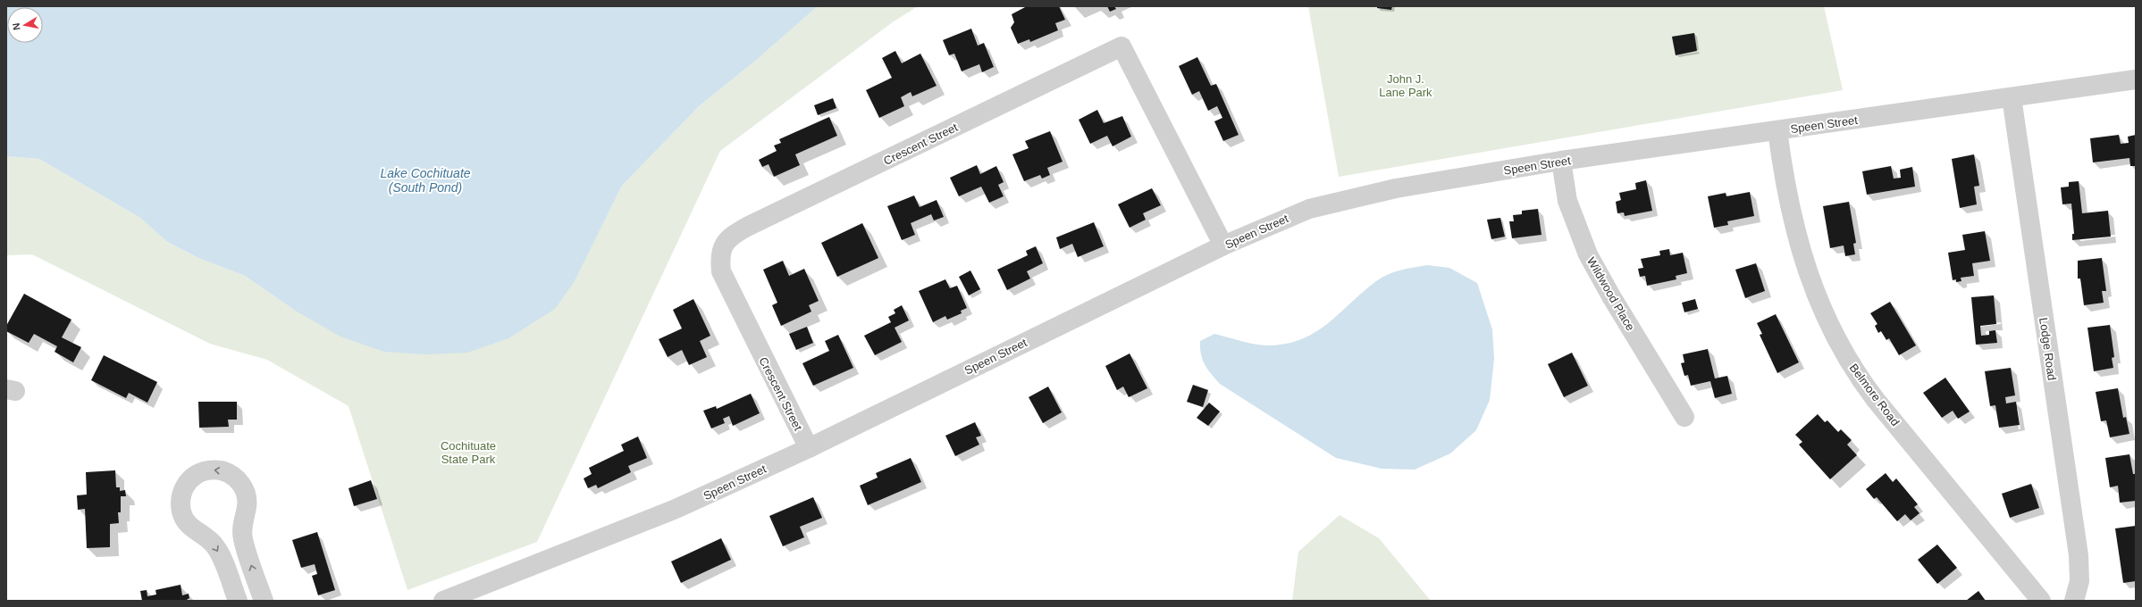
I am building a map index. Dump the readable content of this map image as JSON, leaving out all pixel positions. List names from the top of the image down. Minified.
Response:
{"streets":{"street":["Speen Street","Crescent Street","Wildwood Place","Lodge Road","Belmore Road"]},"crossings":[["Speen Street","Crescent Street"],["Speen Street","Wildwood Place"],["Speen Street","Lodge Road"],["Speen Street","Belmore Road"]],"water":["Lake Cochituate (South Pond)"],"parks":["John J. Lane Park","Cochituate State Park"],"north":"left"}
